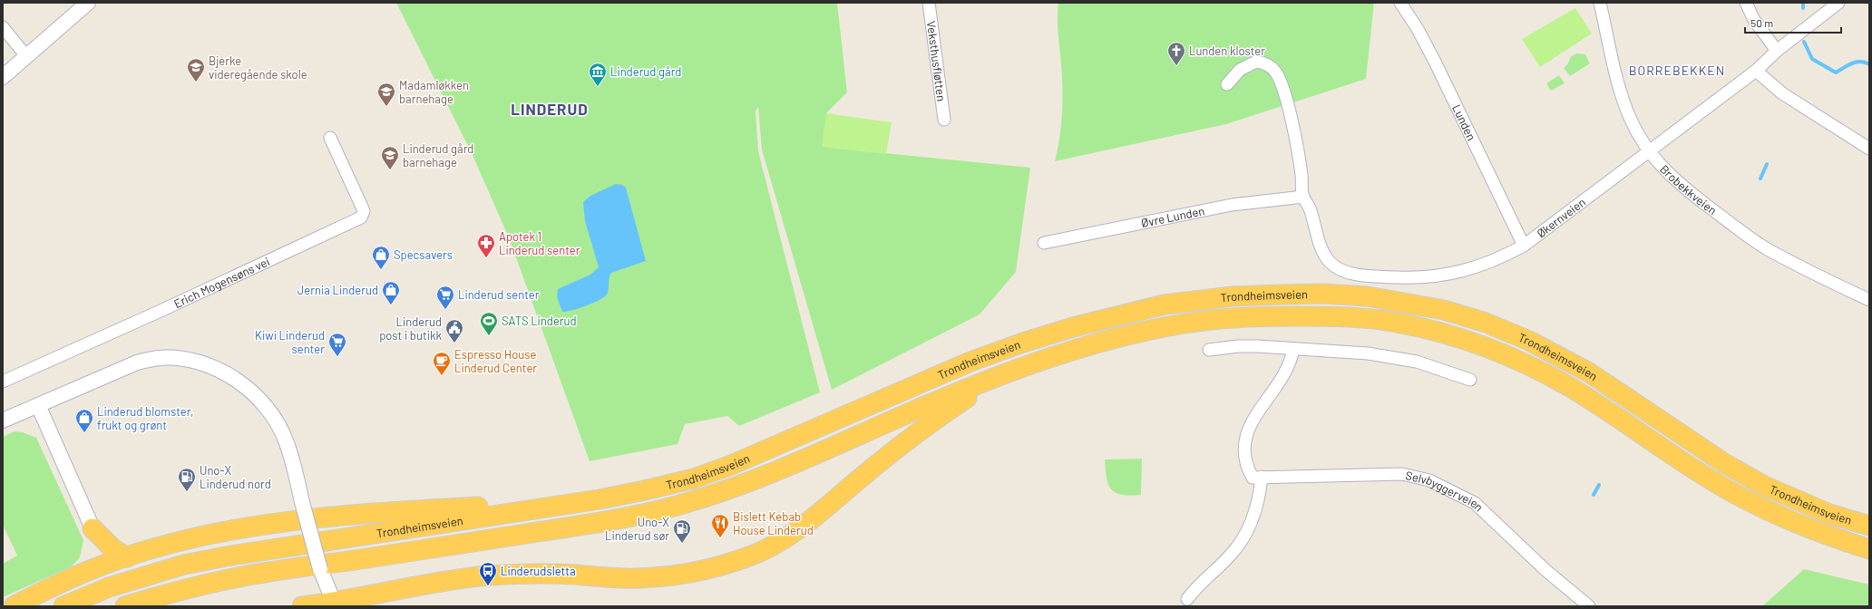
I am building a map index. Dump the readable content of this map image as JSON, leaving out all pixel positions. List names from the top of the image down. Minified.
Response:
{"streets":{"highway":["Trondheimsveien"],"street":["Veksthusfløtten","Lunden","Brobekkveien","Øvre Lunden","Økernveien","Erich Mogensøns vei","Selvbyggerveien"]},"crossings":[["Lunden","Økernveien"],["Brobekkveien","Økernveien"],["Øvre Lunden","Økernveien"]],"districts":["BORREBEKKEN","LINDERUD"],"places":{"church":["Lunden kloster"],"school or university":["Bjerke videregående skole","Madamløkken barnehage","Linderud gård barnehage"],"museum":["Linderud gård"],"pharmacy":["Apotek 1 Linderud senter"],"shop":["Specsavers","Jernia Linderud","Linderud blomster, frukt og grønt"],"supermarket":["Linderud senter","Kiwi Linderud senter"],"sports":["SATS Linderud"],"public building":["Linderud post i butikk"],"cafe":["Espresso House Linderud Center"],"fuel station":["Uno-X Linderud nord","Uno-X Linderud sør"],"restaurant":["Bislett Kebab House Linderud"],"bus stop":["Linderudsletta"]},"scale_bar":"50 m"}
